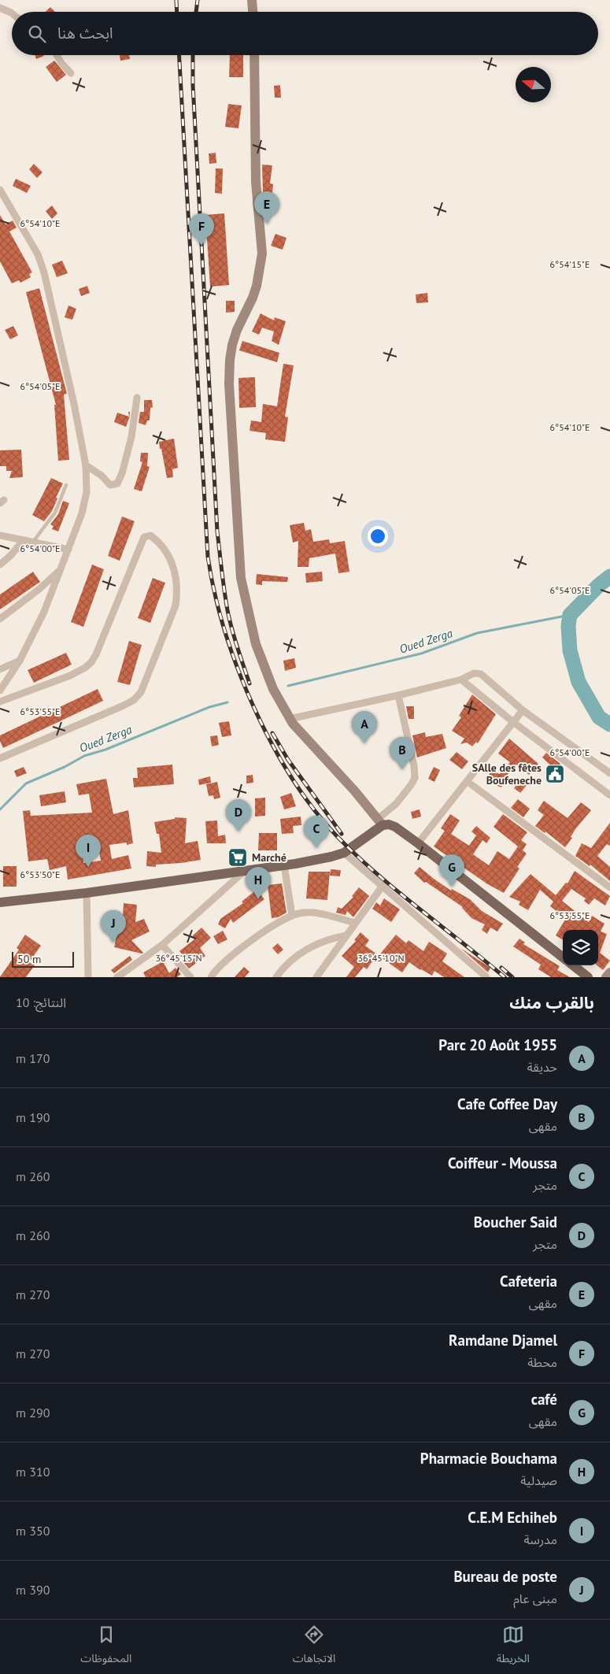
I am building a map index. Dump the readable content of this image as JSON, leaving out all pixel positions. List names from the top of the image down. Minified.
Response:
{"water":["Oued Zerga"],"places":{"public building":["SAlle des fêtes Boufeneche"],"supermarket":["Marché"]},"scale_bar":"50 m","north":"left","page":{"search":"ابحث هنا","pins":["E","F","A","B","D","C","I","G","H","J"],"scale":"50 m","heading":["بالقرب منك","النتائج: 10"],"list":[{"mark":"A","name":"Parc 20 Août 1955","note":"حديقة","value":"170 m"},{"mark":"B","name":"Cafe Coffee Day","note":"مقهى","value":"190 m"},{"mark":"C","name":"Coiffeur - Moussa","note":"متجر","value":"260 m"},{"mark":"D","name":"Boucher Said","note":"متجر","value":"260 m"},{"mark":"E","name":"Cafeteria","note":"مقهى","value":"270 m"},{"mark":"F","name":"Ramdane Djamel","note":"محطة","value":"270 m"},{"mark":"G","name":"café","note":"مقهى","value":"290 m"},{"mark":"H","name":"Pharmacie Bouchama","note":"صيدلية","value":"310 m"},{"mark":"I","name":"C.E.M Echiheb","note":"مدرسة","value":"350 m"},{"mark":"J","name":"Bureau de poste","note":"مبنى عام","value":"390 m"}],"nav":["الخريطة","الاتجاهات","المحفوظات"]},"coordinates":["6°54'10\"E","6°54'15\"E","6°54'05\"E","6°54'00\"E","6°53'55\"E","6°53'50\"E","36°45'15\"N","36°45'10\"N"]}
